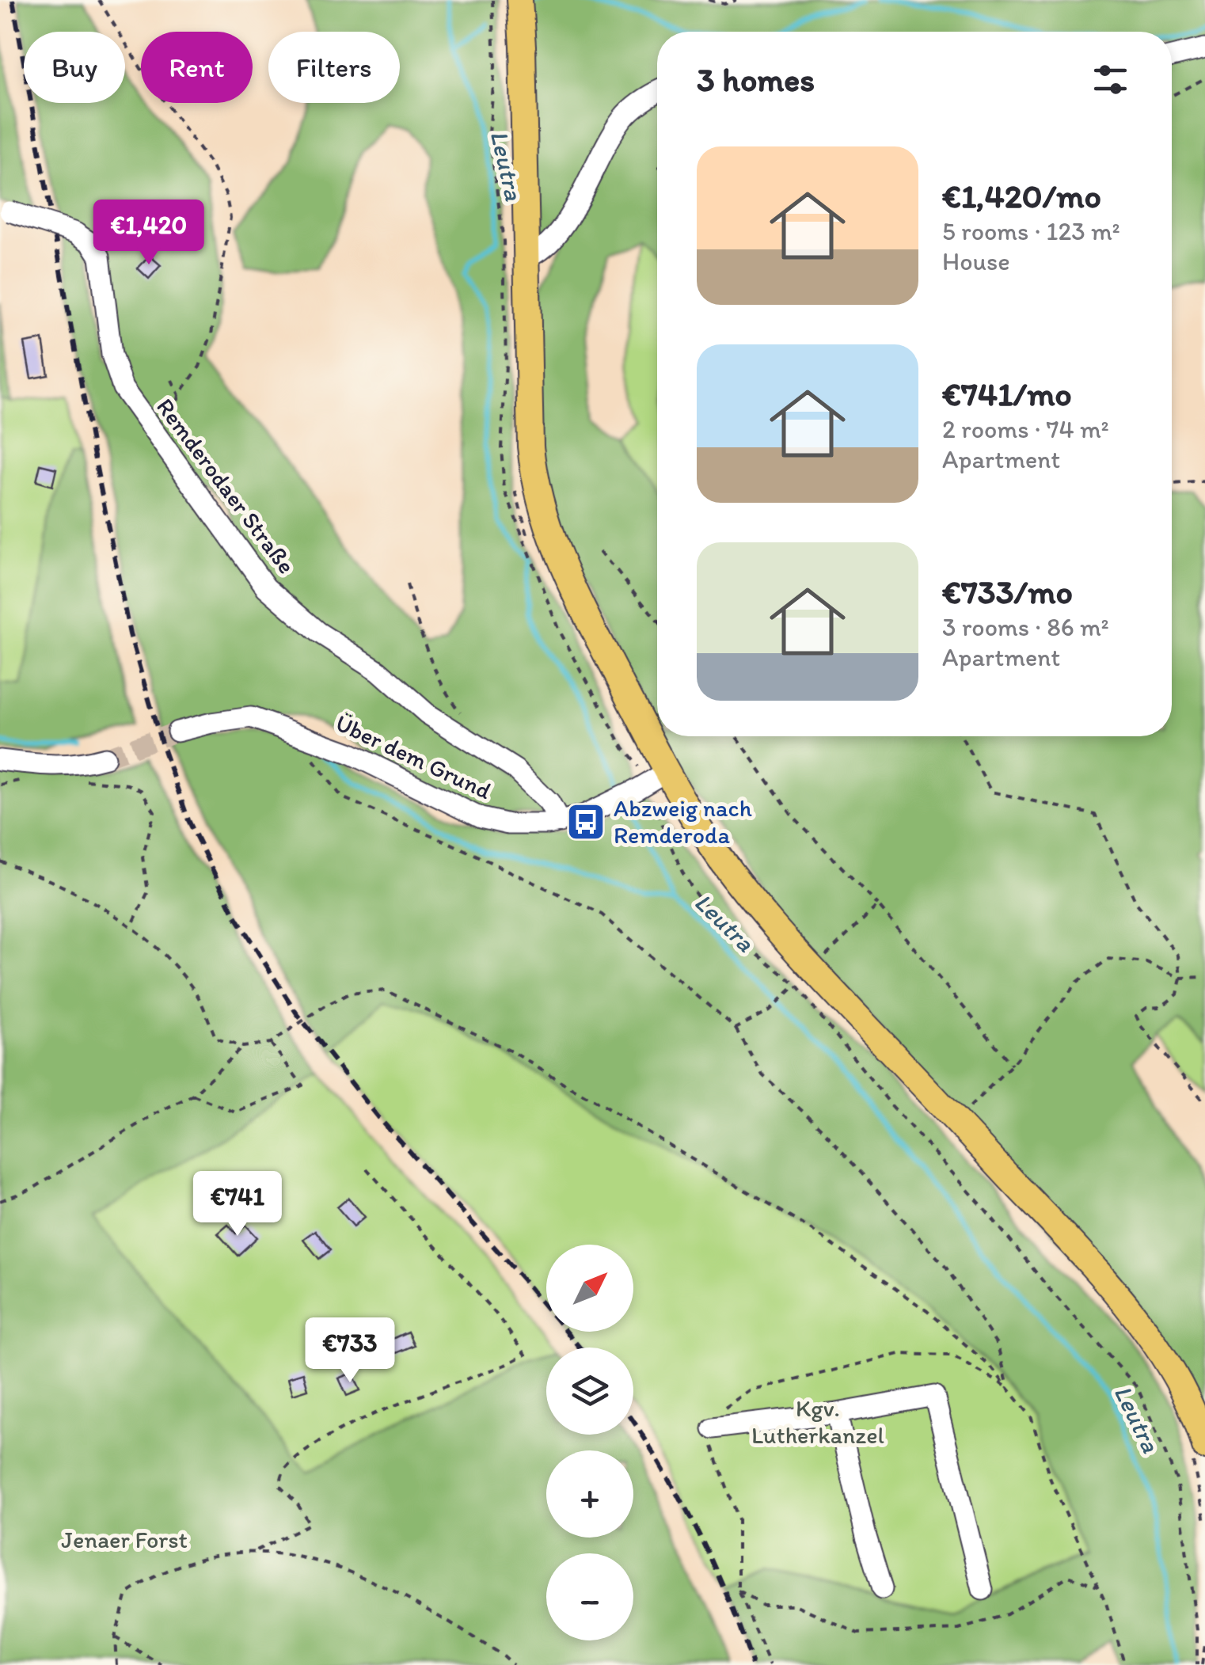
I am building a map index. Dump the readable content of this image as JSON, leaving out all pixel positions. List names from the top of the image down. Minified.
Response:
{"streets":{"street":["Remderodaer Straße","Über dem Grund"]},"crossings":[["Remderodaer Straße","Über dem Grund"]],"water":["Leutra"],"parks":["Kgv. Lutherkanzel","Jenaer Forst"],"places":{"bus stop":["Abzweig nach Remderoda"]},"north":"top right","page":{"chip":["Buy","Rent","Filters"],"heading":"3 homes","list":[{"name":"€1,420/mo","note":"5 rooms · 123 m² · House"},{"name":"€741/mo","note":"2 rooms · 74 m² · Apartment"},{"name":"€733/mo","note":"3 rooms · 86 m² · Apartment"}],"price":["€1,420","€741","€733"],"map_buttons":["+","−"]}}
